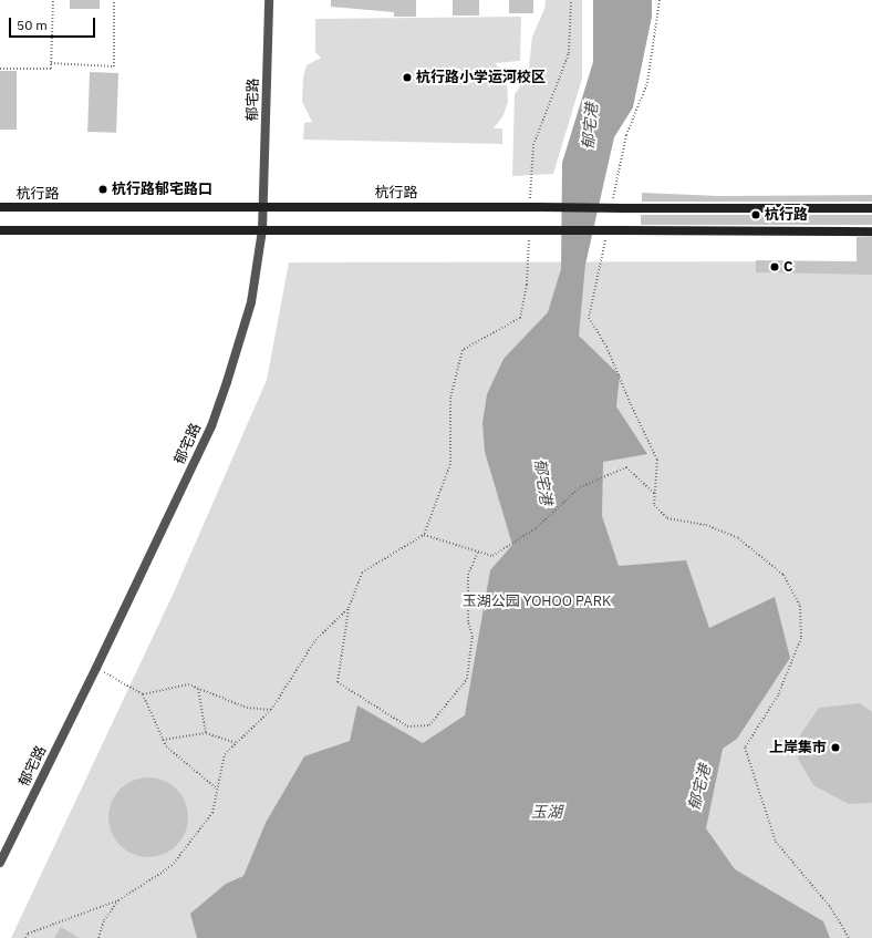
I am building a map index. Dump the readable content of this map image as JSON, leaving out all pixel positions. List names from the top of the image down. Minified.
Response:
{"streets":{"main road":["杭行路"],"street":["郁宅路"]},"crossings":[["郁宅路","杭行路"]],"water":["郁宅港","玉湖"],"parks":["玉湖公园 YOHOO PARK"],"places":["杭行路小学运河校区","杭行路郁宅路口","杭行路","C","上岸集市"],"scale_bar":"50 m"}
